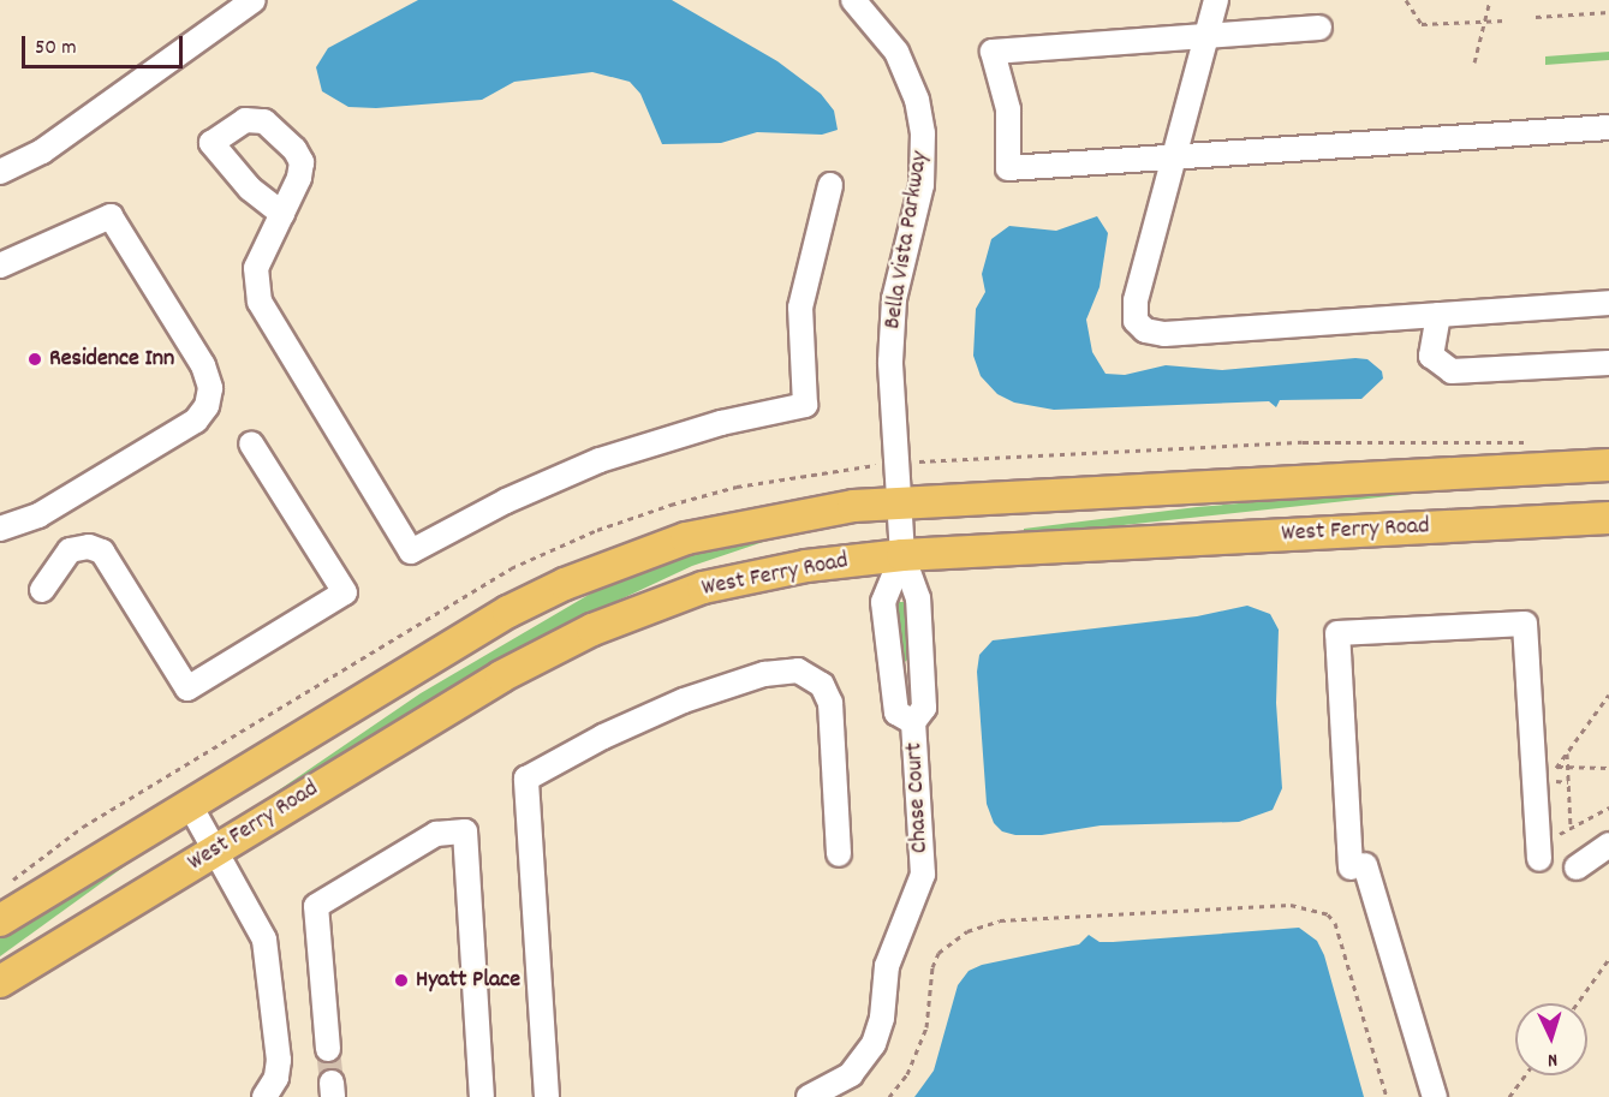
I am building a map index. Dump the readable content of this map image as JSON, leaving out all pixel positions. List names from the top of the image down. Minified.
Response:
{"streets":{"main road":["West Ferry Road"],"street":["Bella Vista Parkway","Chase Court"]},"crossings":[["Bella Vista Parkway","Chase Court"],["West Ferry Road","Chase Court"]],"places":["Residence Inn","Hyatt Place"],"scale_bar":"50 m","north":"bottom"}
